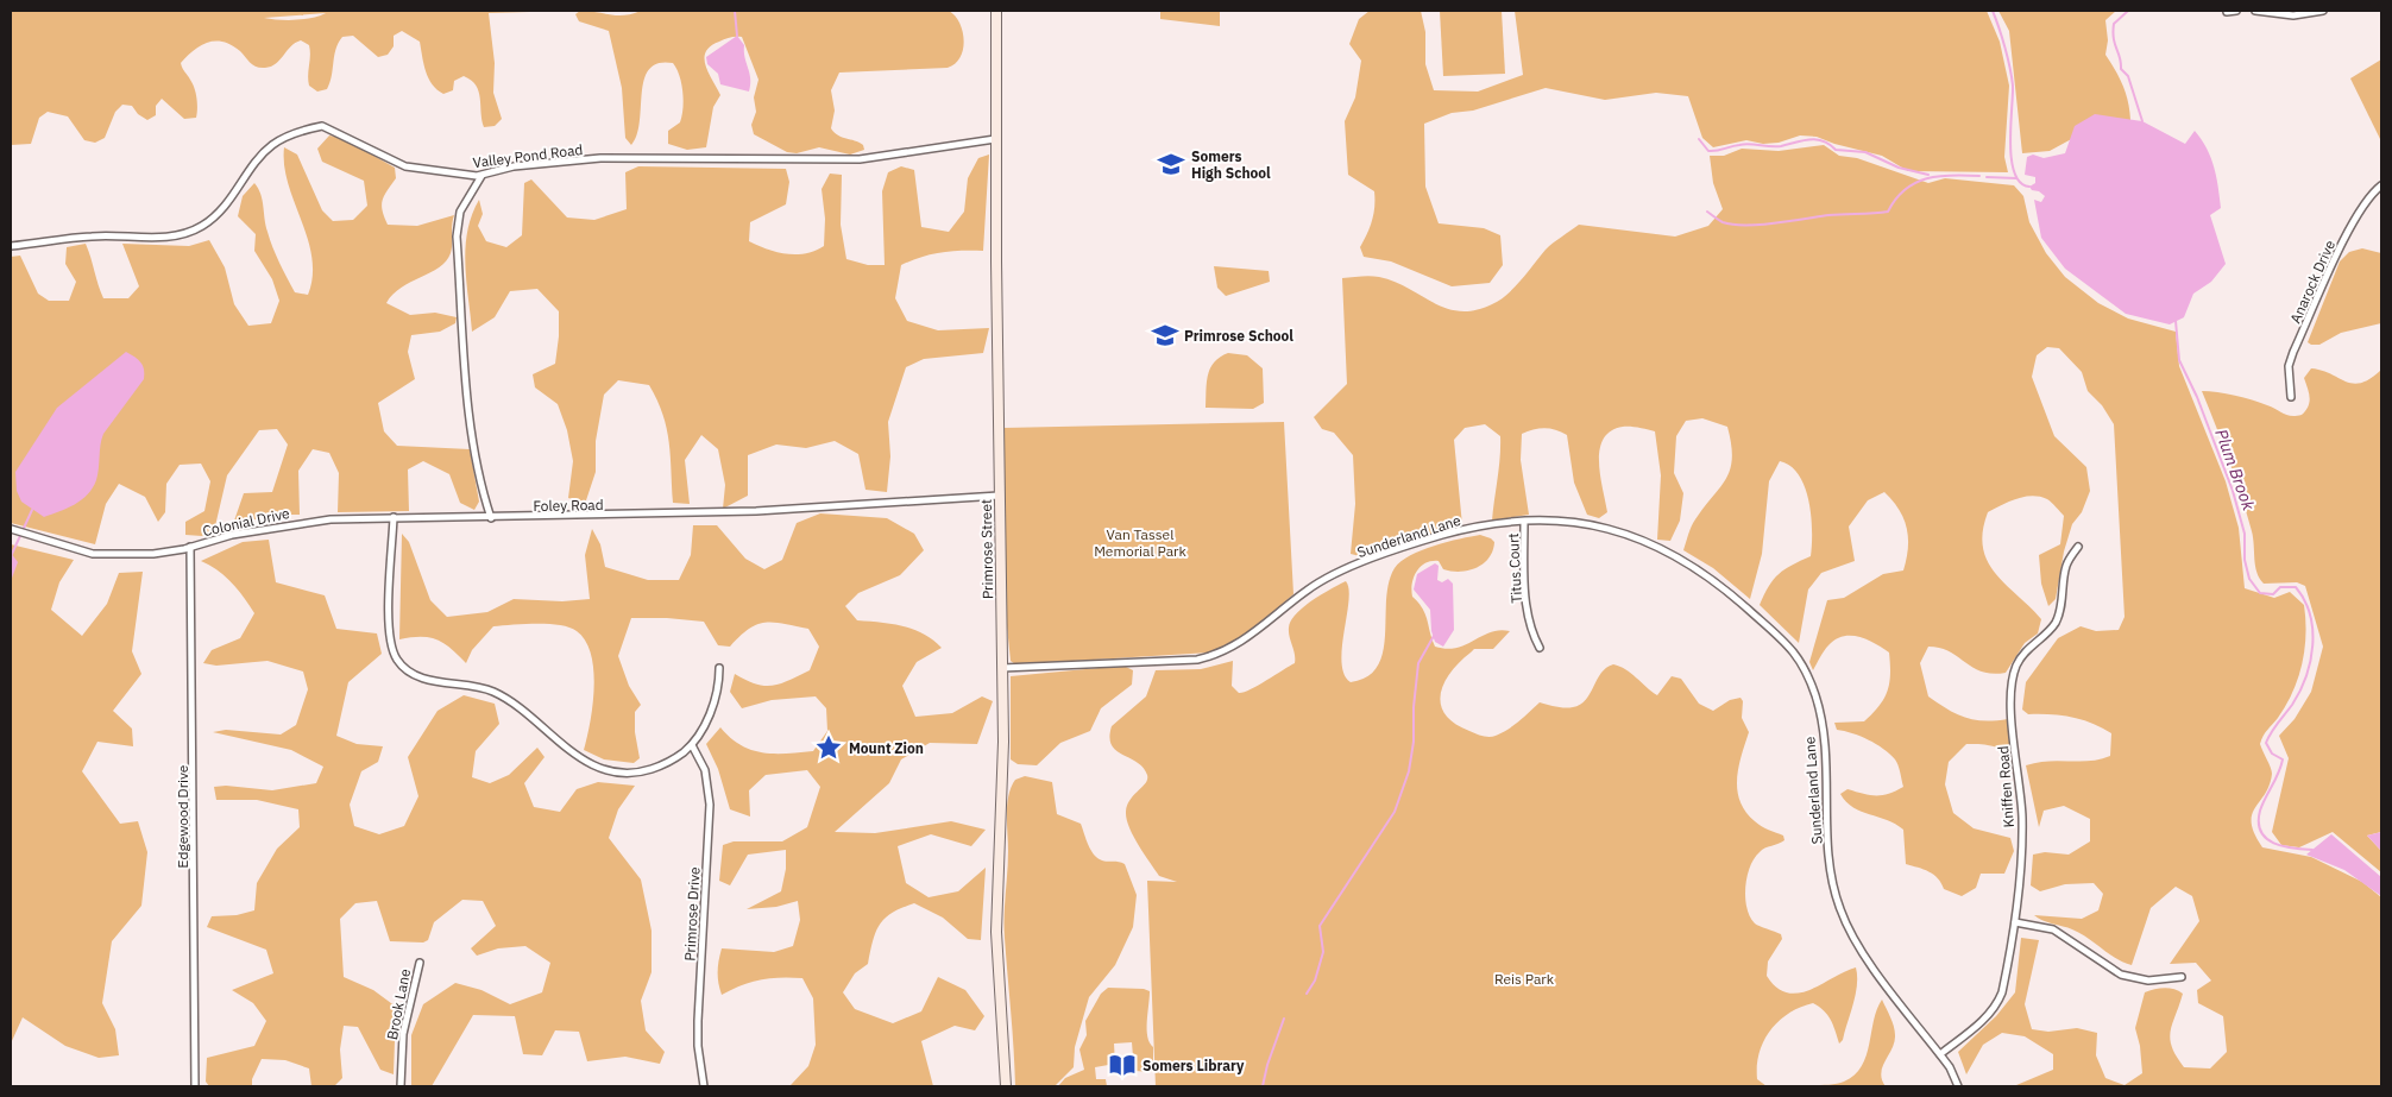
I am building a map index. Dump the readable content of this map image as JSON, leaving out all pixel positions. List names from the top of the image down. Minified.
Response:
{"streets":{"main road":["Primrose Street"],"street":["Valley Pond Road","Anarock Drive","Foley Road","Colonial Drive","Sunderland Lane","Titus Court","Kniffen Road","Edgewood Drive","Primrose Drive","Brook Lane"]},"crossings":[["Valley Pond Road","Primrose Street"],["Foley Road","Colonial Drive"],["Foley Road","Primrose Street"],["Colonial Drive","Edgewood Drive"],["Sunderland Lane","Primrose Street"],["Sunderland Lane","Titus Court"],["Sunderland Lane","Kniffen Road"]],"water":["Plum Brook"],"parks":["Van Tassel Memorial Park","Reis Park"],"places":{"school or university":["Somers High School","Primrose School"],"place":["Mount Zion"],"library":["Somers Library"]}}
